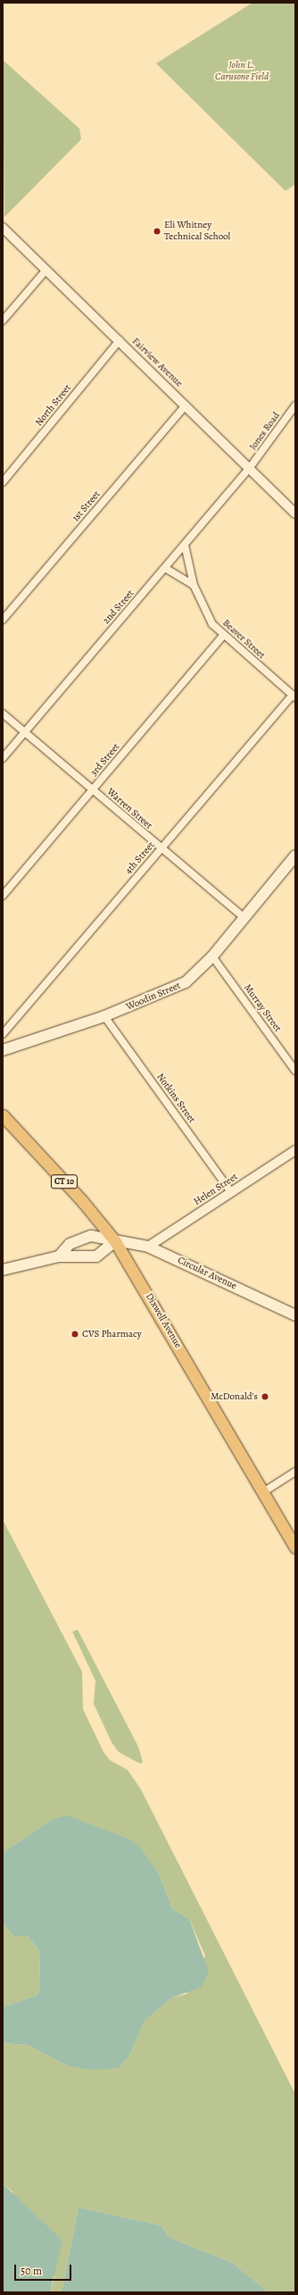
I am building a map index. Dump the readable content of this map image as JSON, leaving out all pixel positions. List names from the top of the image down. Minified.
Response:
{"streets":{"main road":["Woodin Street","CT 10","Circular Avenue","Dixwell Avenue"],"street":["Fairview Avenue","North Street","Jones Road","1st Street","2nd Street","Beaver Street","3rd Street","Warren Street","4th Street","Murray Street","Notkins Street","Helen Street"]},"crossings":[["Fairview Avenue","North Street"],["Fairview Avenue","Jones Road"],["Fairview Avenue","1st Street"],["Fairview Avenue","2nd Street"],["Jones Road","2nd Street"],["2nd Street","Beaver Street"],["2nd Street","Warren Street"],["Beaver Street","3rd Street"],["Beaver Street","4th Street"],["3rd Street","Warren Street"],["Warren Street","4th Street"],["Warren Street","Woodin Street"],["Woodin Street","Murray Street"],["Woodin Street","Notkins Street"],["Notkins Street","Helen Street"],["Helen Street","Circular Avenue"],["Circular Avenue","Dixwell Avenue"]],"parks":["John L. Carusone Field"],"places":["Eli Whitney Technical School","CVS Pharmacy","McDonald's"],"scale_bar":"50 m"}
